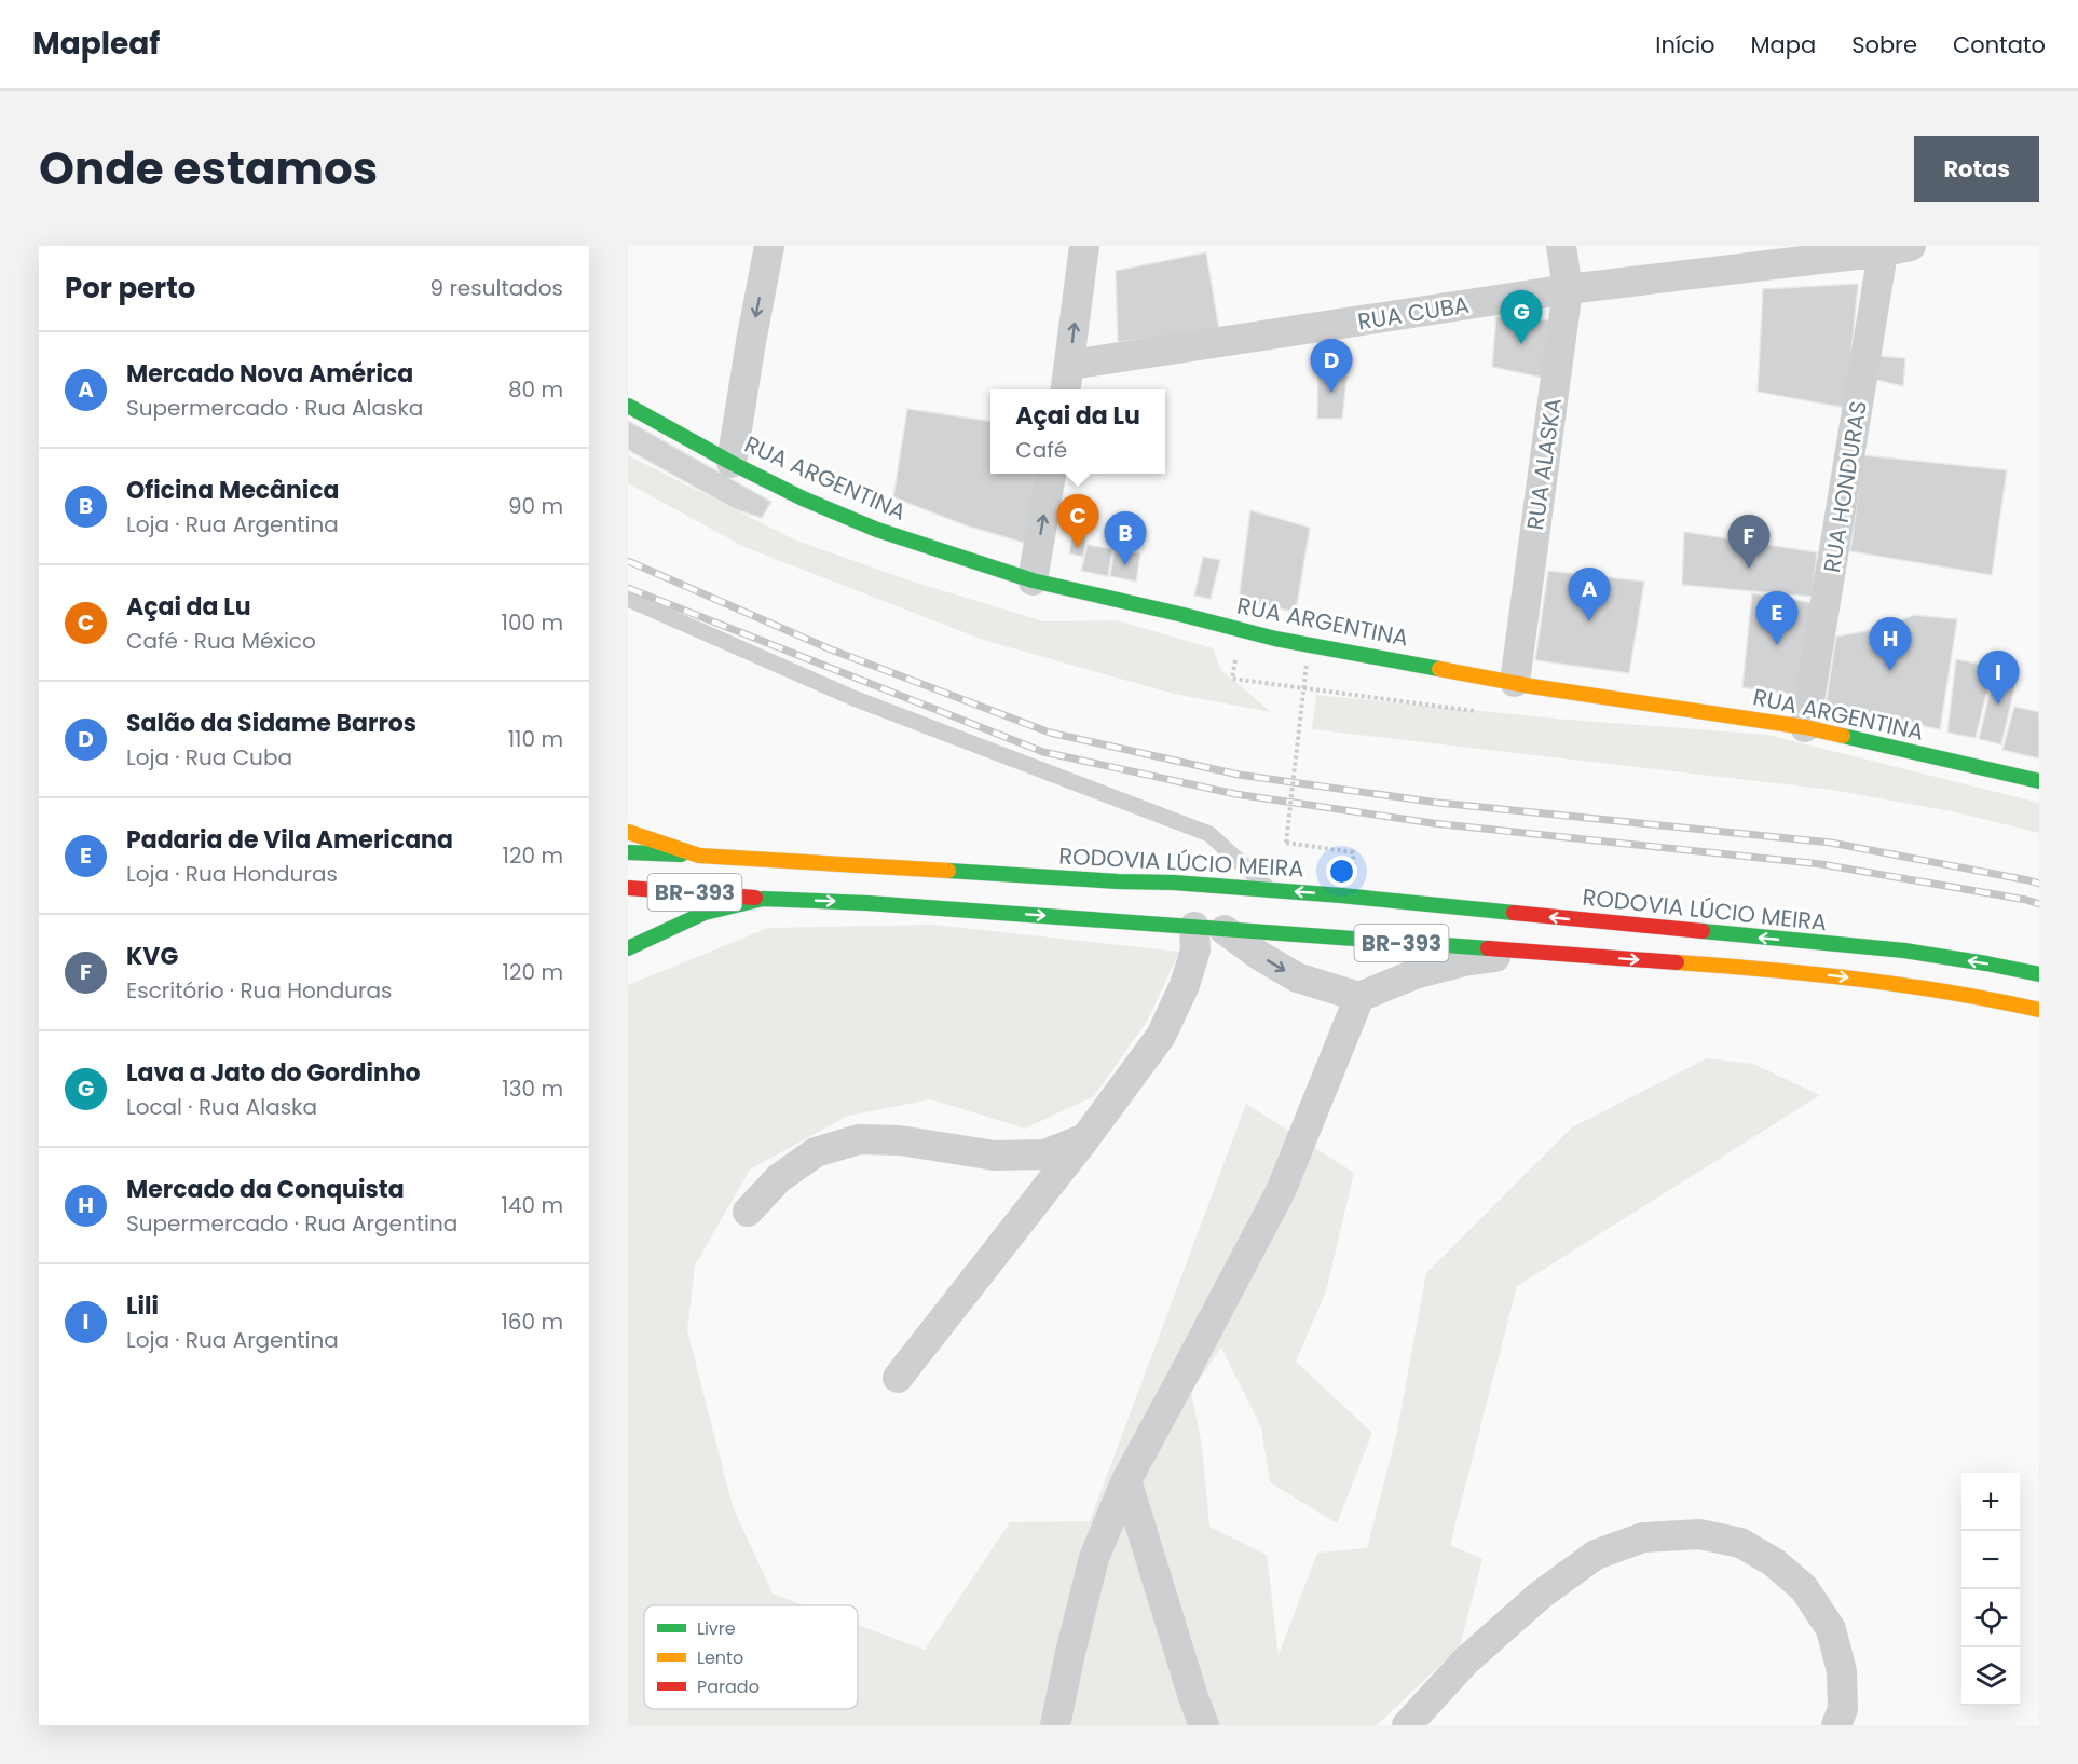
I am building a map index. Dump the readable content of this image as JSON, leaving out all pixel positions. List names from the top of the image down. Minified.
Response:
{"streets":{"main road":["RUA ARGENTINA","RODOVIA LÚCIO MEIRA","BR-393"],"street":["RUA CUBA","RUA ALASKA","RUA HONDURAS"]},"crossings":[["RUA CUBA","RUA ALASKA"],["RUA CUBA","RUA HONDURAS"],["RUA ALASKA","RUA ARGENTINA"],["RUA ARGENTINA","RUA HONDURAS"]],"legend":["Livre","Lento","Parado"],"page":{"header":"Mapleaf","nav":["Início","Mapa","Sobre","Contato"],"title":"Onde estamos","buttons":"Rotas","heading":["Por perto","9 resultados"],"pins":["G","D","C","B","F","A","E","H","I"],"list":[{"mark":"A","name":"Mercado Nova América","note":"Supermercado · Rua Alaska","value":"80 m"},{"mark":"B","name":"Oficina Mecânica","note":"Loja · Rua Argentina","value":"90 m"},{"mark":"C","name":"Açai da Lu","note":"Café · Rua México","value":"100 m"},{"mark":"D","name":"Salão da Sidame Barros","note":"Loja · Rua Cuba","value":"110 m"},{"mark":"E","name":"Padaria de Vila Americana","note":"Loja · Rua Honduras","value":"120 m"},{"mark":"F","name":"KVG","note":"Escritório · Rua Honduras","value":"120 m"},{"mark":"G","name":"Lava a Jato do Gordinho","note":"Local · Rua Alaska","value":"130 m"},{"mark":"H","name":"Mercado da Conquista","note":"Supermercado · Rua Argentina","value":"140 m"},{"mark":"I","name":"Lili","note":"Loja · Rua Argentina","value":"160 m"}],"popup":["Açai da Lu","Café"],"map_buttons":["+","−"]}}
